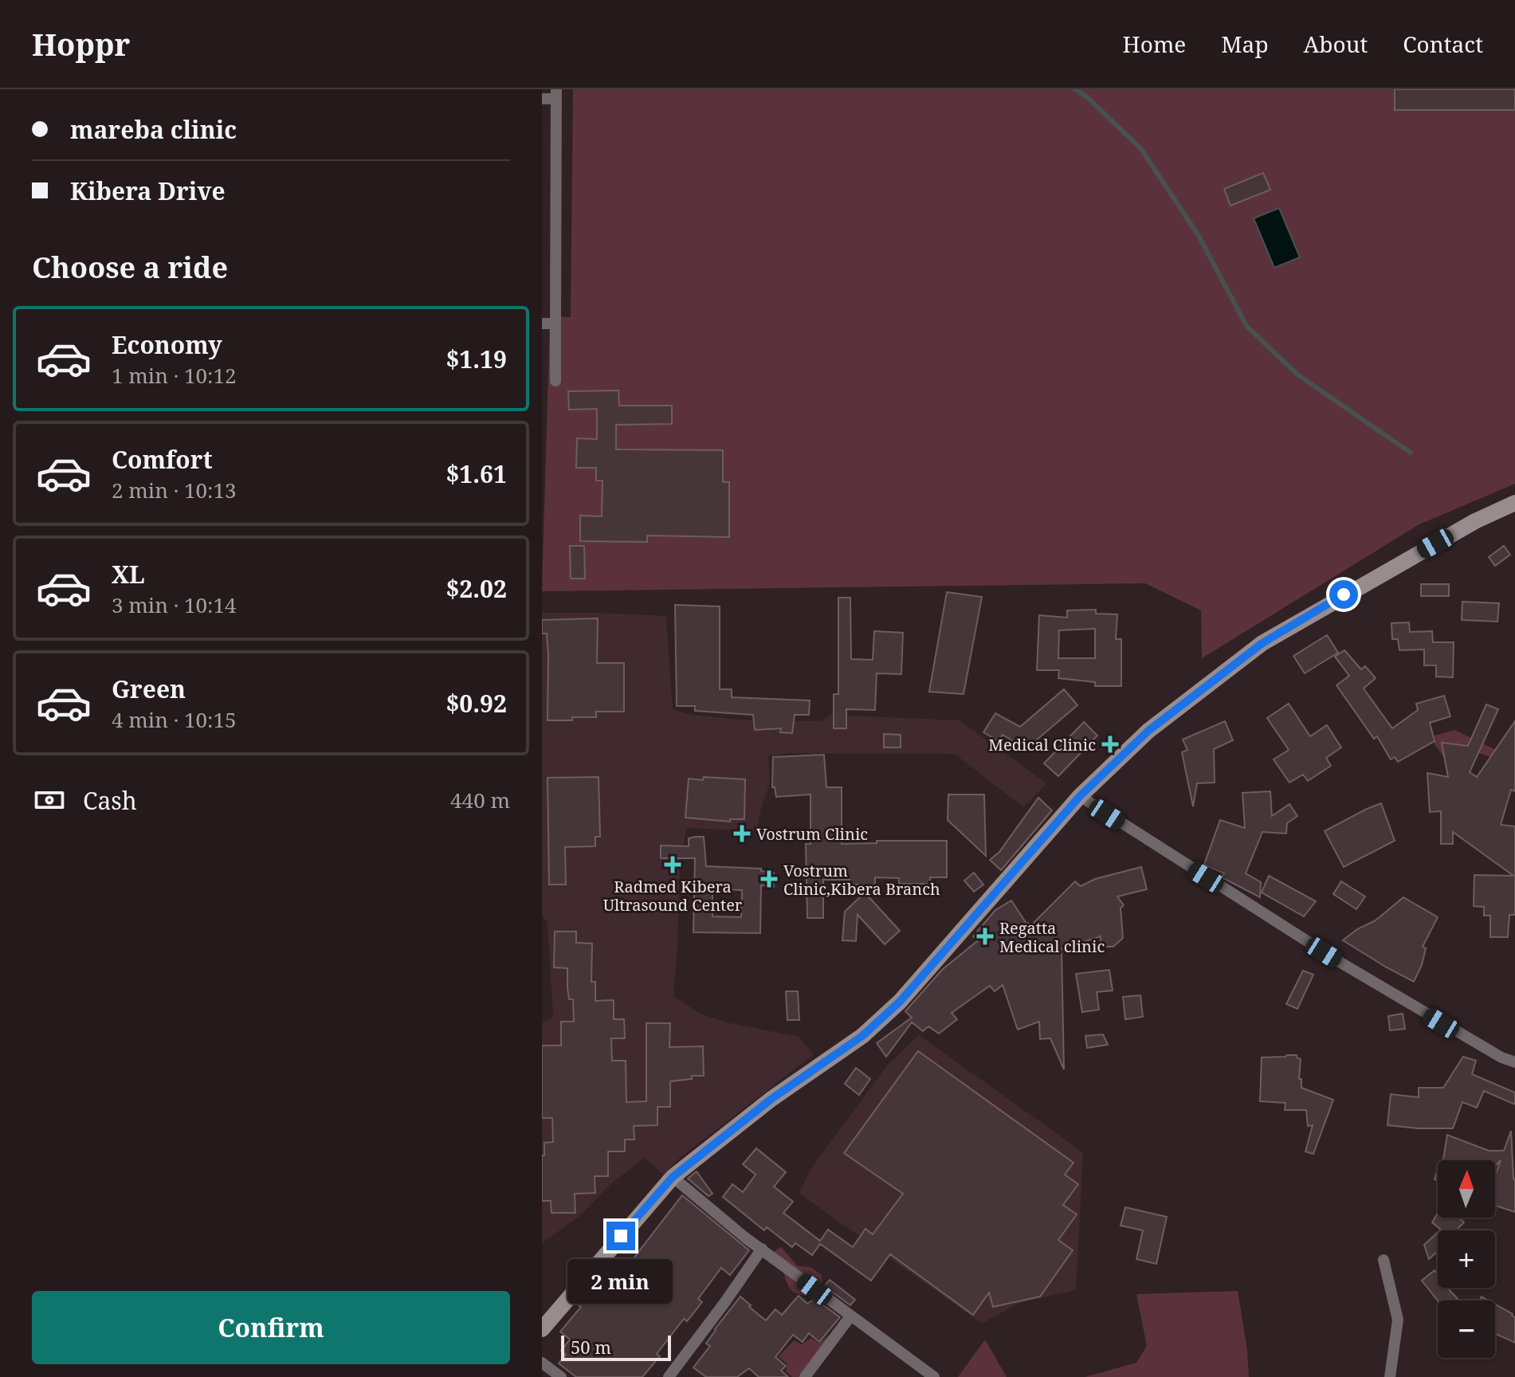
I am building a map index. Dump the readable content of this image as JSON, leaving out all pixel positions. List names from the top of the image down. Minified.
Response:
{"places":{"health":["Medical Clinic","Vostrum Clinic","Radmed Kibera Ultrasound Center","Vostrum Clinic,Kibera Branch","Regatta Medical clinic"]},"scale_bar":"50 m","north":"top","page":{"header":"Hoppr","nav":["Home","Map","About","Contact"],"banner":["mareba clinic","Kibera Drive"],"heading":"Choose a ride","list":[{"name":"Economy","note":"1 min · 10:12","value":"$1.19"},{"name":"Comfort","note":"2 min · 10:13","value":"$1.61"},{"name":"XL","note":"3 min · 10:14","value":"$2.02"},{"name":"Green","note":"4 min · 10:15","value":"$0.92"}],"pay":["Cash","440 m"],"map_buttons":["+","−"],"bubble":"2 min","buttons":"Confirm","scale":"50 m"}}
